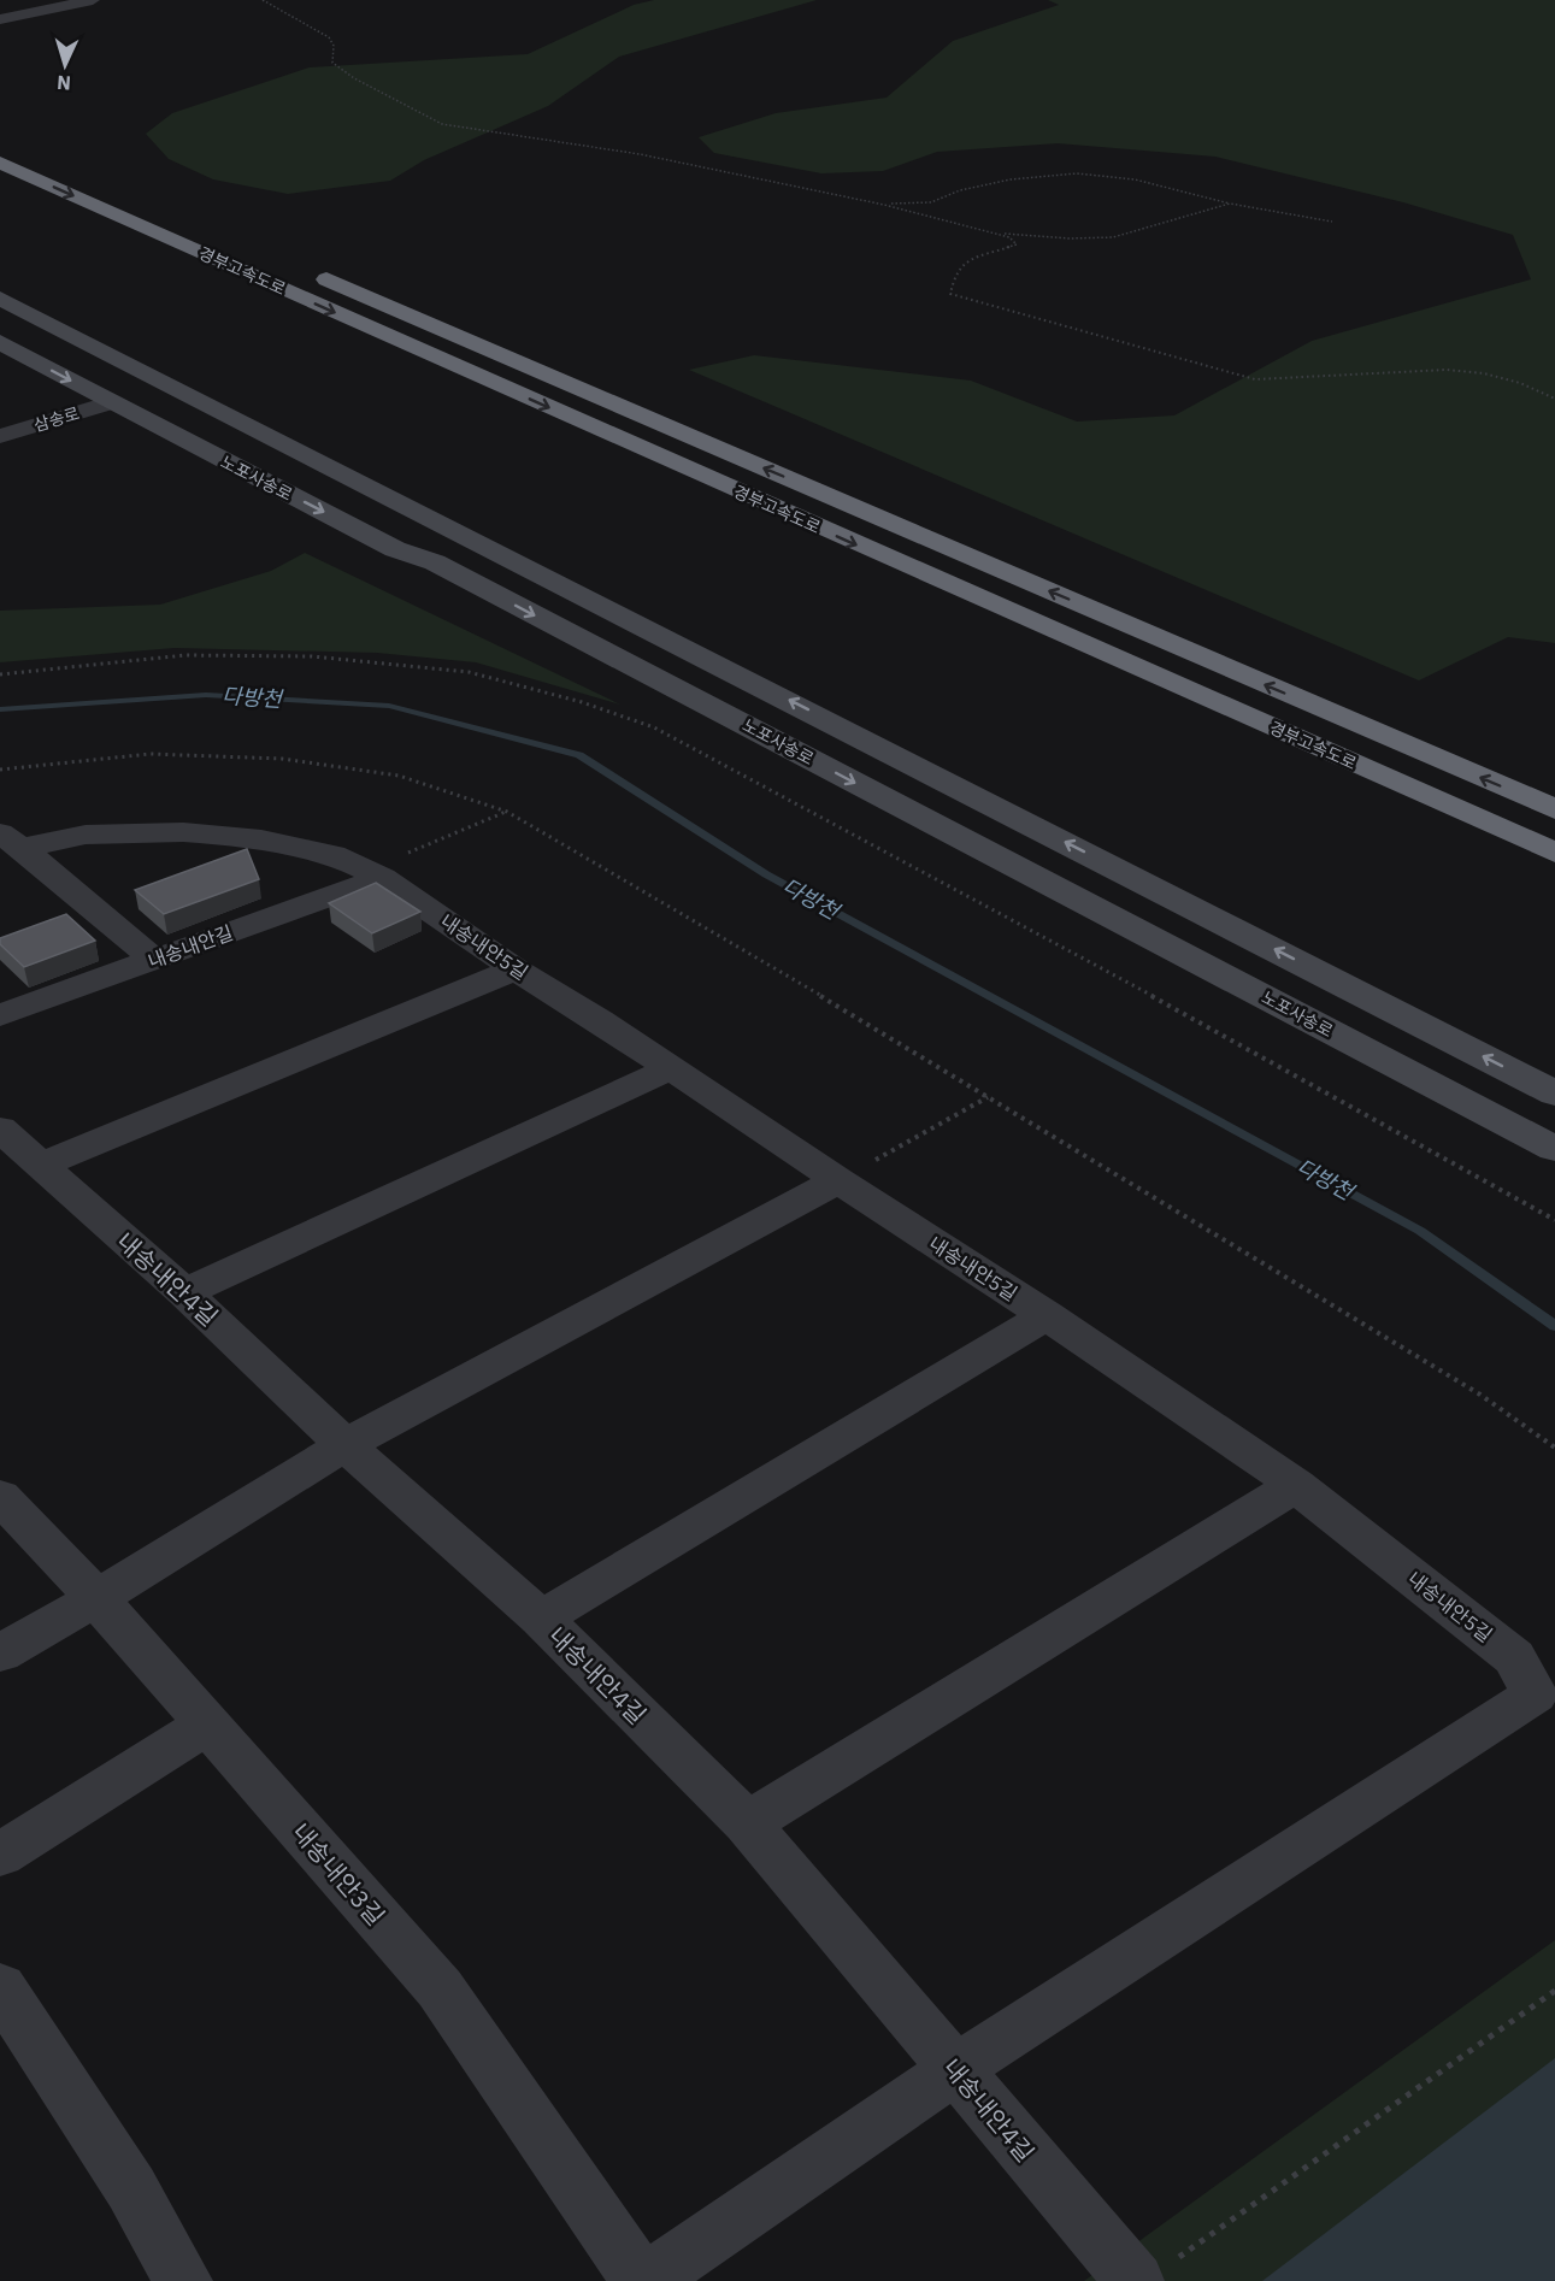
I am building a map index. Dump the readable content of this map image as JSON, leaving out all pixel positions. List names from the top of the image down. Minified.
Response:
{"streets":{"highway":["경부고속도로"],"main road":["노포사송로"],"street":["삼송로","내송내안길","내송내안5길","내송내안4길","내송내안3길"]},"crossings":[["삼송로","노포사송로"],["내송내안길","내송내안5길"],["내송내안5길","내송내안4길"]],"water":["다방천"],"north":"bottom"}
